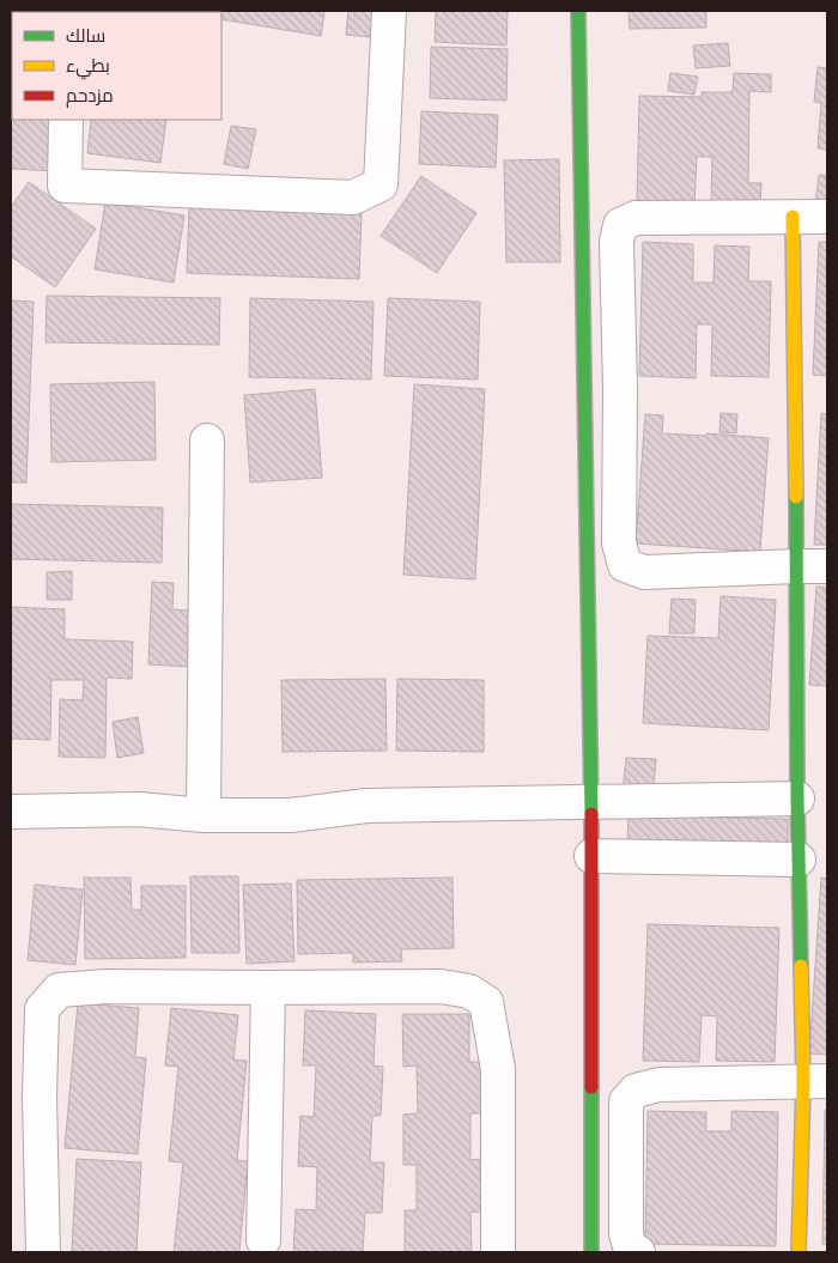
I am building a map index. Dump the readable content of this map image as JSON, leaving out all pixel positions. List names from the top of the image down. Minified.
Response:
{"legend":["سالك","بطيء","مزدحم"]}
